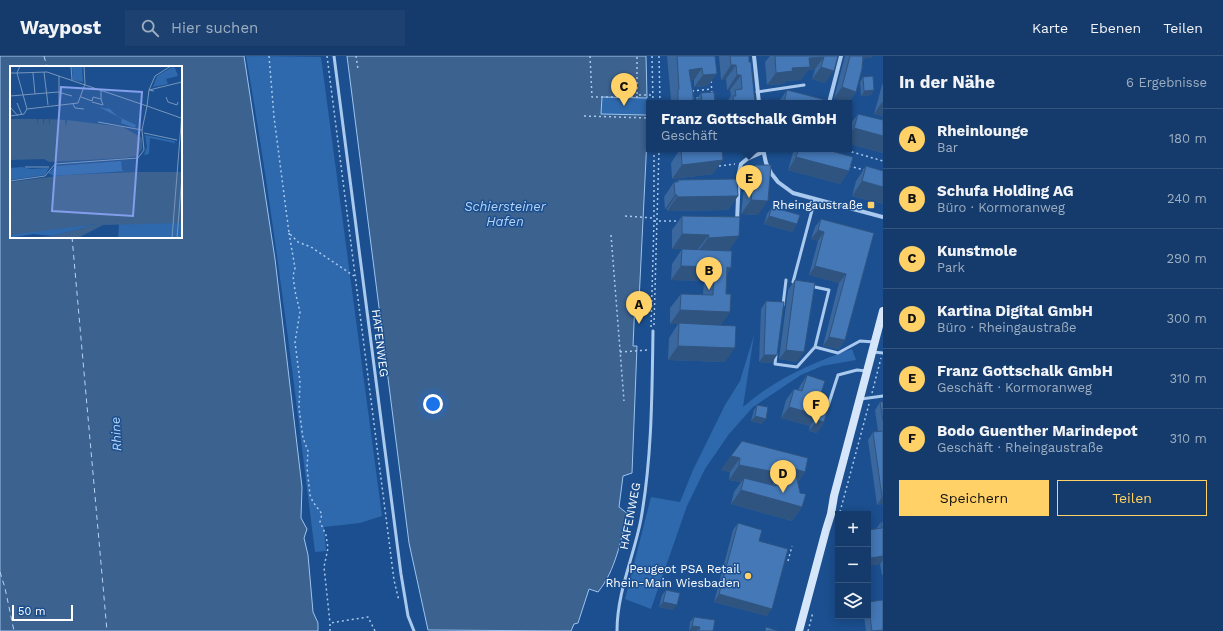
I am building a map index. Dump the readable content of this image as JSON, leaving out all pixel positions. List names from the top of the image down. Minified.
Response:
{"streets":{"lane":["HAFENWEG"]},"water":["Schiersteiner Hafen","Rhine"],"places":{"transit":["Rheingaustraße"],"other":["Peugeot PSA Retail Rhein-Main Wiesbaden"]},"scale_bar":"50 m","page":{"header":"Waypost","search":"Hier suchen","nav":["Karte","Ebenen","Teilen"],"heading":["In der Nähe","6 Ergebnisse"],"pins":["C","E","B","A","F","D"],"popup":["Franz Gottschalk GmbH","Geschäft"],"list":[{"mark":"A","name":"Rheinlounge","note":"Bar","value":"180 m"},{"mark":"B","name":"Schufa Holding AG","note":"Büro · Kormoranweg","value":"240 m"},{"mark":"C","name":"Kunstmole","note":"Park","value":"290 m"},{"mark":"D","name":"Kartina Digital GmbH","note":"Büro · Rheingaustraße","value":"300 m"},{"mark":"E","name":"Franz Gottschalk GmbH","note":"Geschäft · Kormoranweg","value":"310 m"},{"mark":"F","name":"Bodo Guenther Marindepot","note":"Geschäft · Rheingaustraße","value":"310 m"}],"buttons":["Speichern","Teilen"],"map_buttons":["+","−"],"scale":"50 m"}}
